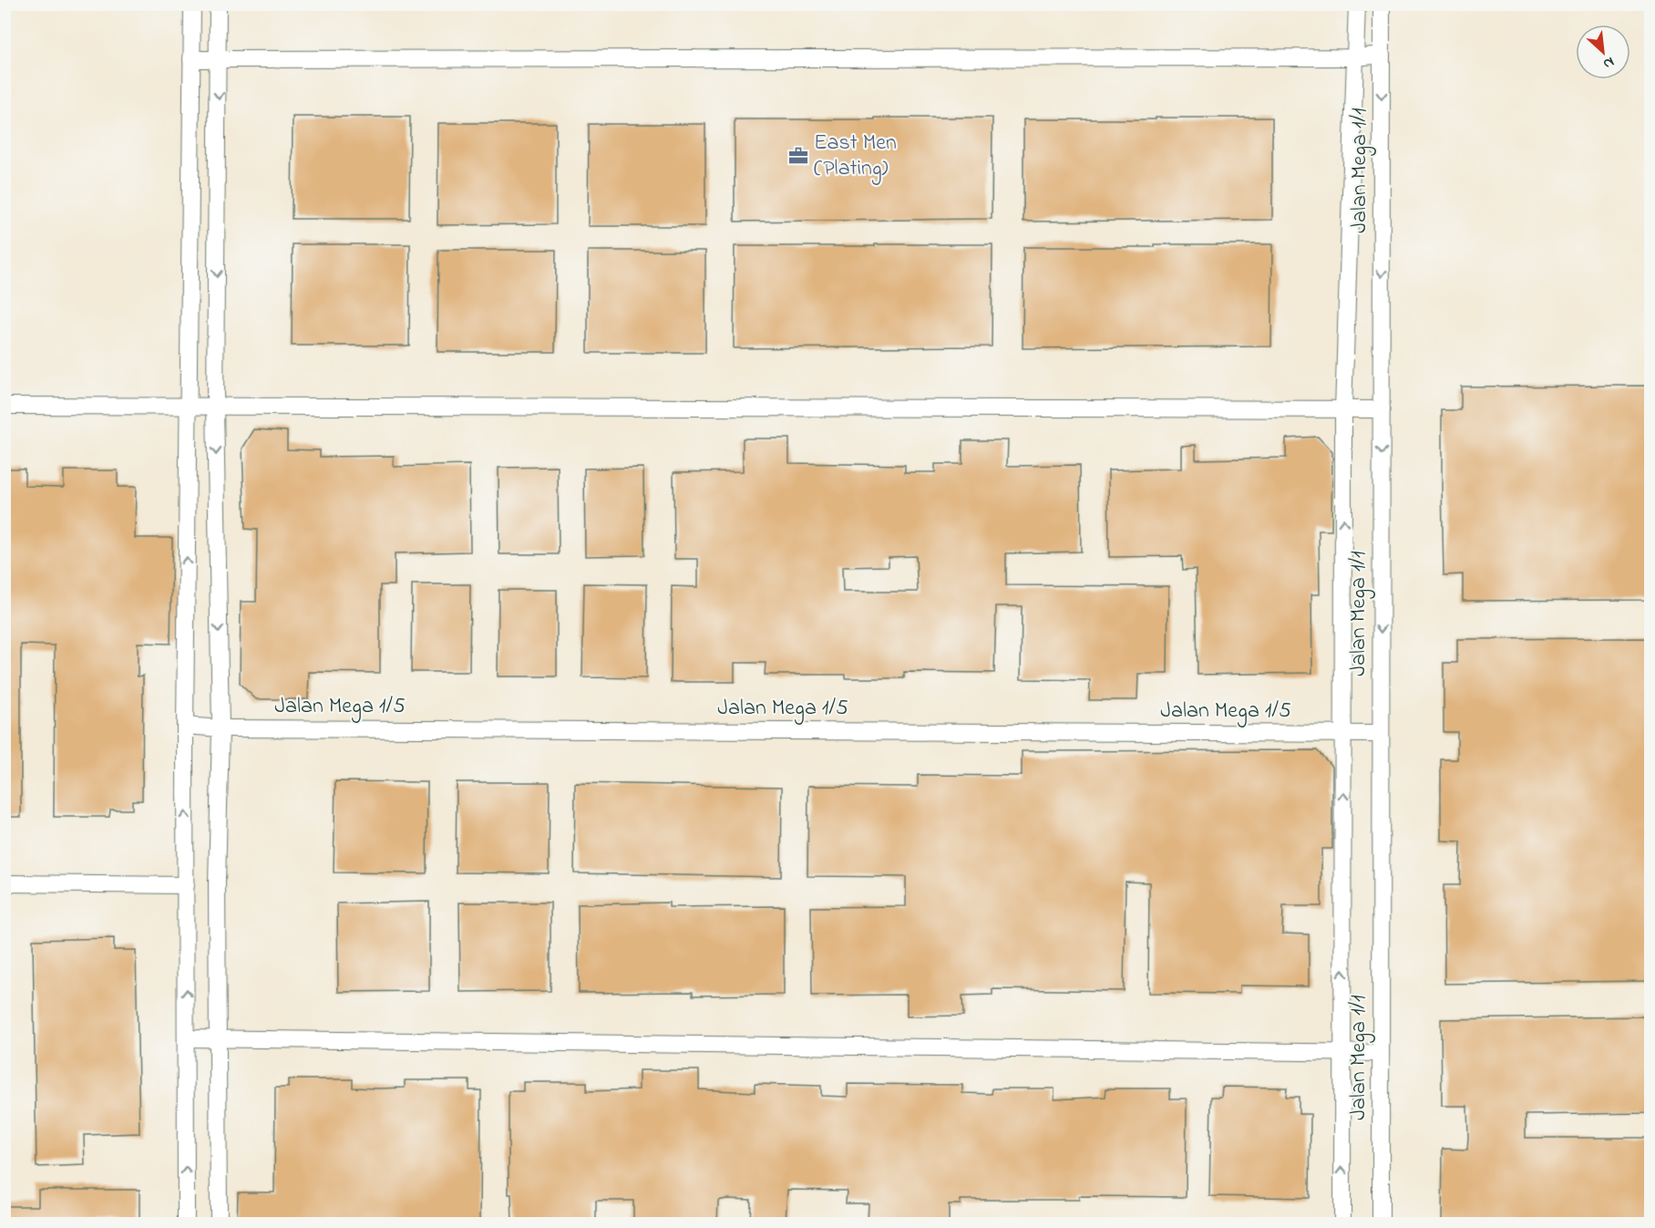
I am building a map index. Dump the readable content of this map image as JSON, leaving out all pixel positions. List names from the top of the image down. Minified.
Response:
{"streets":{"street":["Jalan Mega 1/1","Jalan Mega 1/5"]},"crossings":[["Jalan Mega 1/1","Jalan Mega 1/5"]],"places":{"office":["East Men (Plating)"]},"north":"bottom right"}
